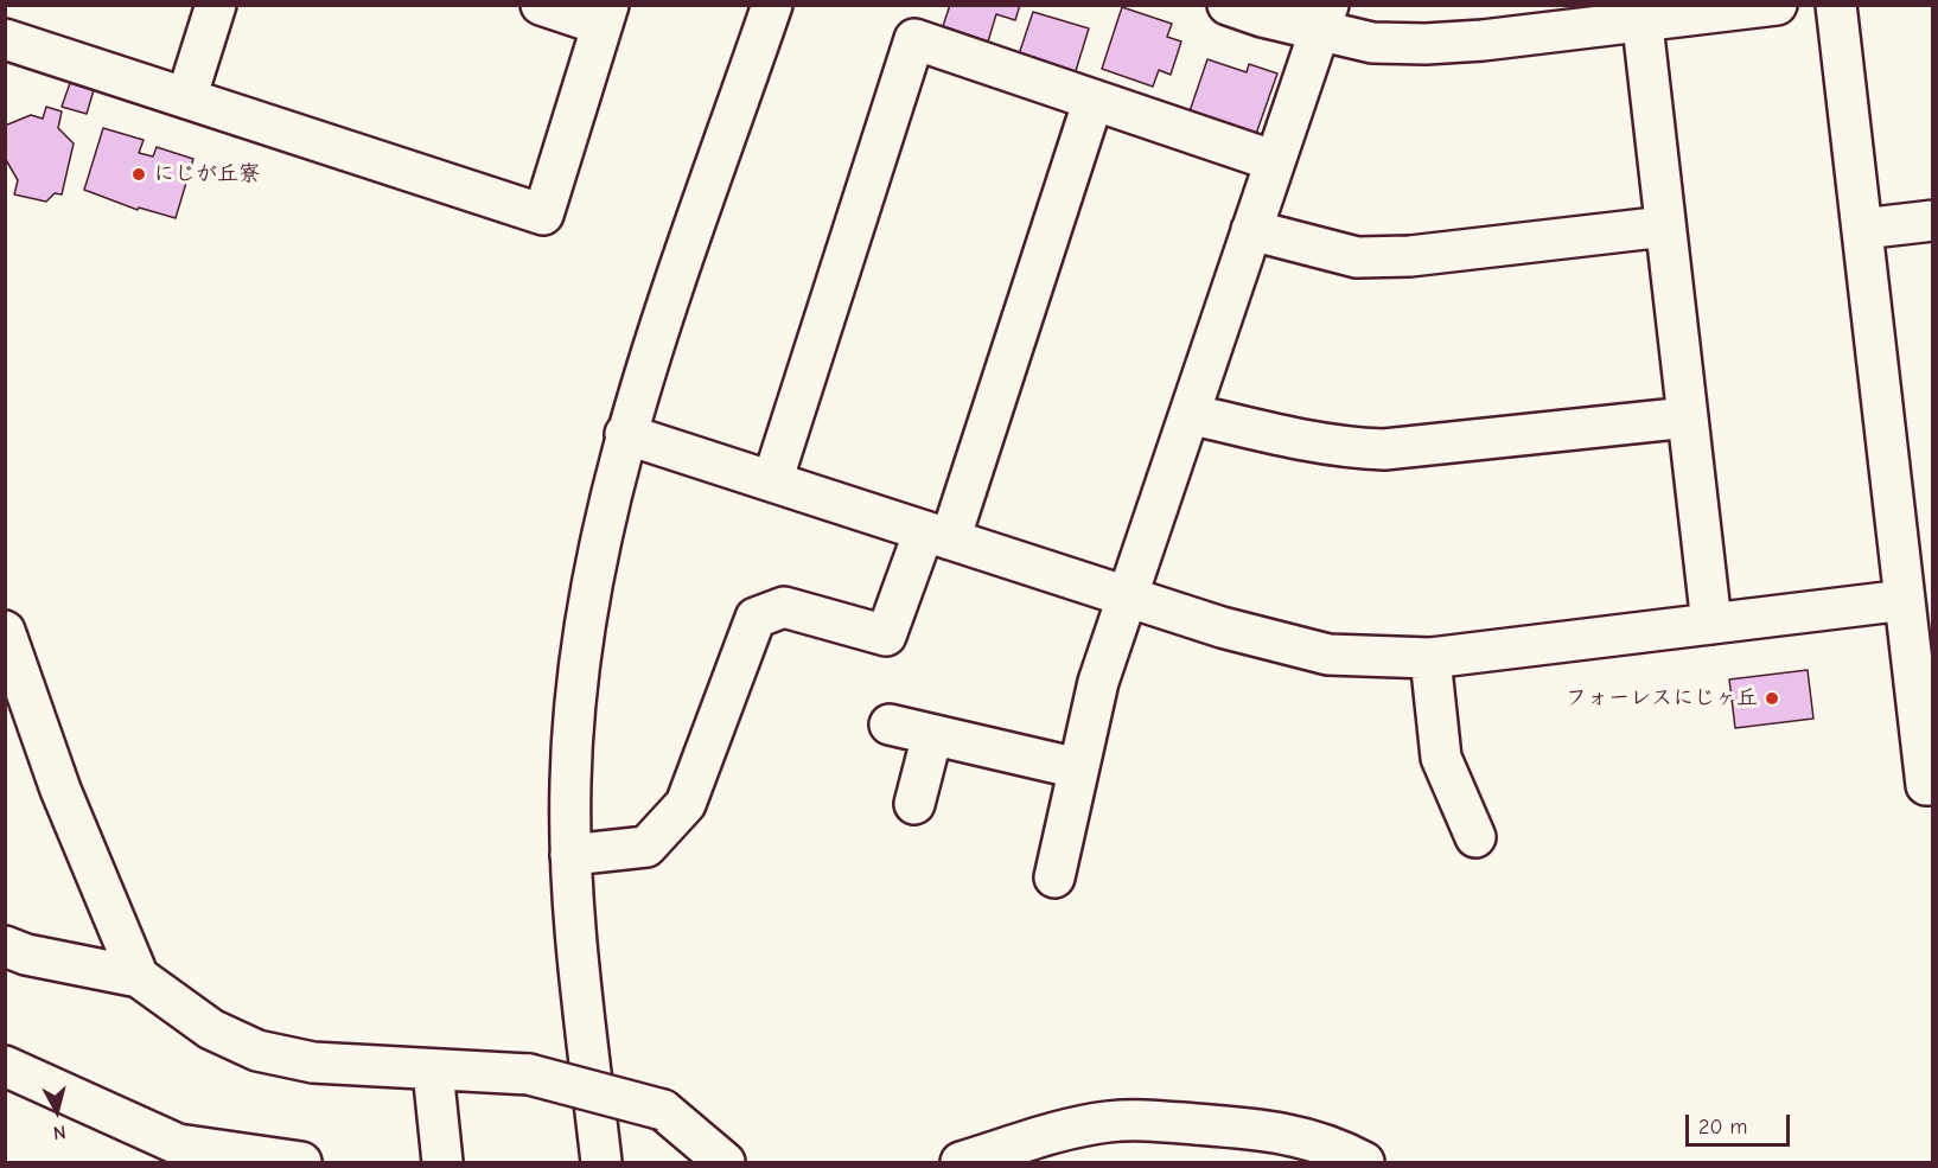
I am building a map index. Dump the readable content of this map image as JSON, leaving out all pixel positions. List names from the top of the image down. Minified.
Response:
{"places":["にじが丘寮","フォーレスにじヶ丘"],"scale_bar":"20 m","north":"bottom"}
